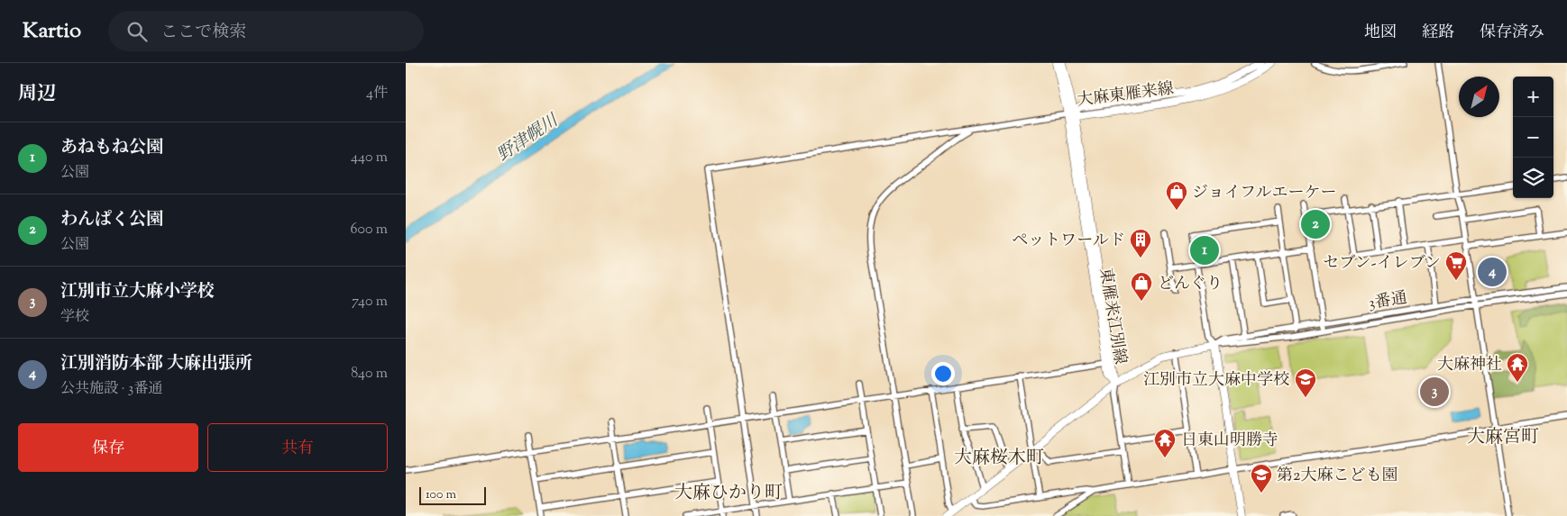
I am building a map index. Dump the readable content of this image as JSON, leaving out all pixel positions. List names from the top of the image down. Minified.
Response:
{"streets":{"main road":["大麻東雁来線","3番通","東雁来江別線"]},"crossings":[["大麻東雁来線","東雁来江別線"],["3番通","東雁来江別線"]],"districts":["大麻宮町","大麻桜木町","大麻ひかり町"],"water":["野津幌川"],"places":{"shop":["ジョイフルエーケー","どんぐり"],"building":["ペットワールド"],"supermarket":["セブン-イレブン"],"temple":["大麻神社","日東山明勝寺"],"school or university":["江別市立大麻中学校","第2大麻こども園"]},"scale_bar":"100 m","north":"top right","page":{"header":"Kartio","search":"ここで検索","nav":["地図","経路","保存済み"],"heading":["周辺","4件"],"map_buttons":["+","−"],"list":[{"mark":"1","name":"あねもね公園","note":"公園","value":"440 m"},{"mark":"2","name":"わんぱく公園","note":"公園","value":"600 m"},{"mark":"3","name":"江別市立大麻小学校","note":"学校","value":"740 m"},{"mark":"4","name":"江別消防本部 大麻出張所","note":"公共施設 · 3番通","value":"840 m"}],"pins":["2","1","4","3"],"buttons":["保存","共有"],"scale":"100 m"}}
